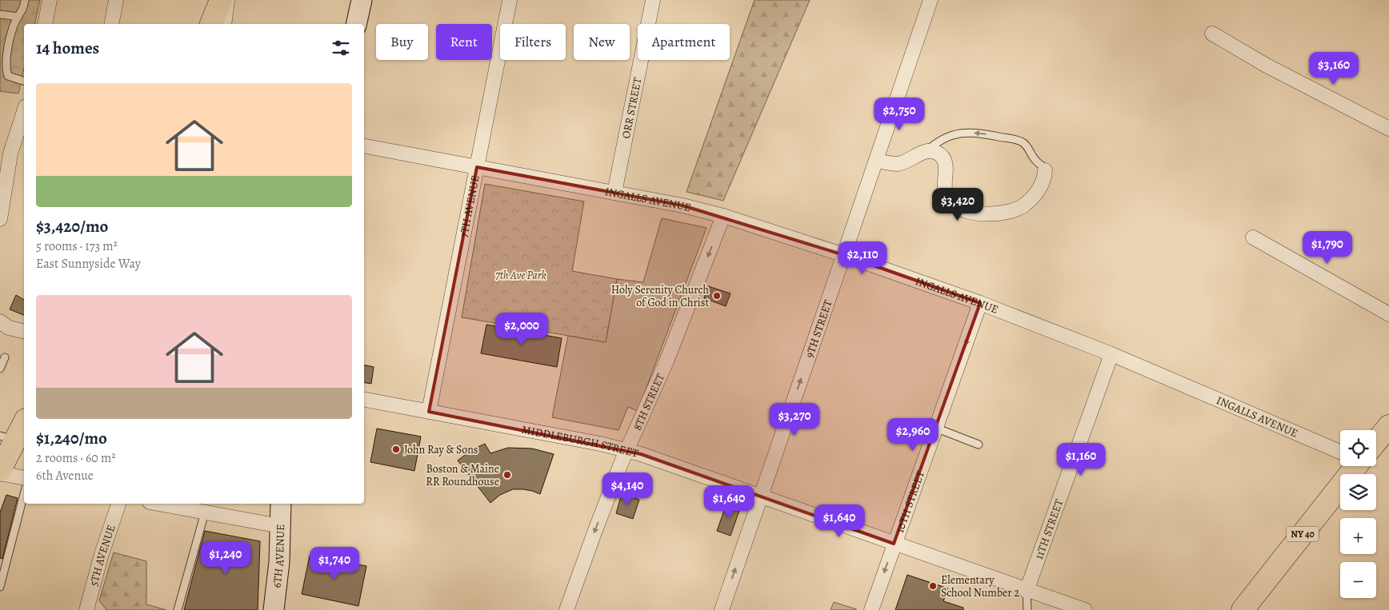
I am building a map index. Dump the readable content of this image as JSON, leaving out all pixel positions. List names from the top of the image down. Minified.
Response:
{"streets":{"main road":["NY 40"],"street":["ORR STREET","INGALLS AVENUE","7TH AVENUE","9TH STREET","8TH STREET","MIDDLEBURGH STREET","10TH STREET","11TH STREET","5TH AVENUE","6TH AVENUE"]},"crossings":[["ORR STREET","INGALLS AVENUE"],["INGALLS AVENUE","7TH AVENUE"],["INGALLS AVENUE","9TH STREET"],["INGALLS AVENUE","8TH STREET"],["INGALLS AVENUE","10TH STREET"],["INGALLS AVENUE","11TH STREET"],["7TH AVENUE","MIDDLEBURGH STREET"],["9TH STREET","MIDDLEBURGH STREET"],["8TH STREET","MIDDLEBURGH STREET"],["MIDDLEBURGH STREET","10TH STREET"],["MIDDLEBURGH STREET","11TH STREET"]],"one_way":["9TH STREET","8TH STREET","10TH STREET"],"parks":["7th Ave Park"],"places":["Holy Serenity Church of God in Christ","John Ray & Sons","Boston & Maine RR Roundhouse","Elementary School Number 2"],"page":{"chip":["Buy","Rent","Filters","New","Apartment"],"heading":"14 homes","price":["$3,160","$2,750","$3,420","$1,790","$2,110","$2,000","$3,270","$2,960","$1,160","$4,140","$1,640","$1,640","$1,240","$1,740"],"list":[{"name":"$3,420/mo","note":"5 rooms · 173 m² · East Sunnyside Way"},{"name":"$1,240/mo","note":"2 rooms · 60 m² · 6th Avenue"}],"map_buttons":["+","−"]}}
